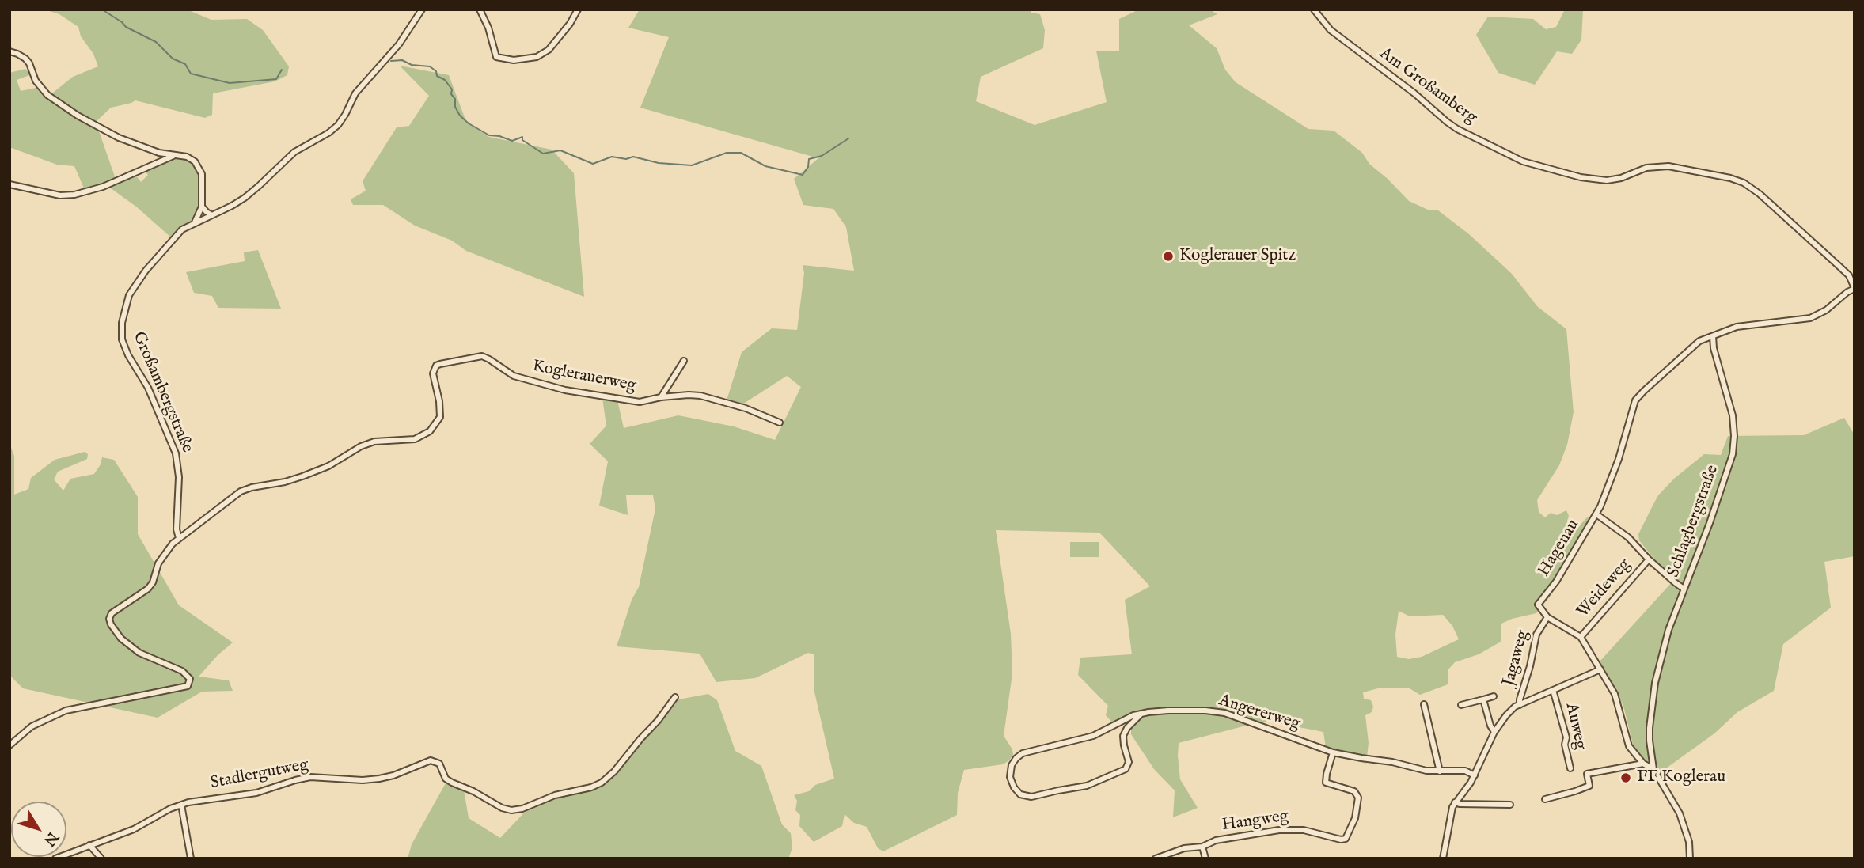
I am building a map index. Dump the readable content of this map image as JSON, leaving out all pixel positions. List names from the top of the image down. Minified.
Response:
{"streets":{"street":["Am Großamberg","Koglerauerweg","Großambergstraße","Schlagbergstraße","Hagenau","Weideweg","Jagaweg","Angererweg","Auweg","Stadlergutweg","Hangweg"]},"crossings":[["Koglerauerweg","Großambergstraße"],["Schlagbergstraße","Hagenau"],["Schlagbergstraße","Weideweg"],["Hagenau","Weideweg"],["Hagenau","Jagaweg"],["Jagaweg","Angererweg"],["Jagaweg","Auweg"],["Angererweg","Hangweg"]],"places":["Koglerauer Spitz","FF Koglerau"],"north":"bottom right"}
